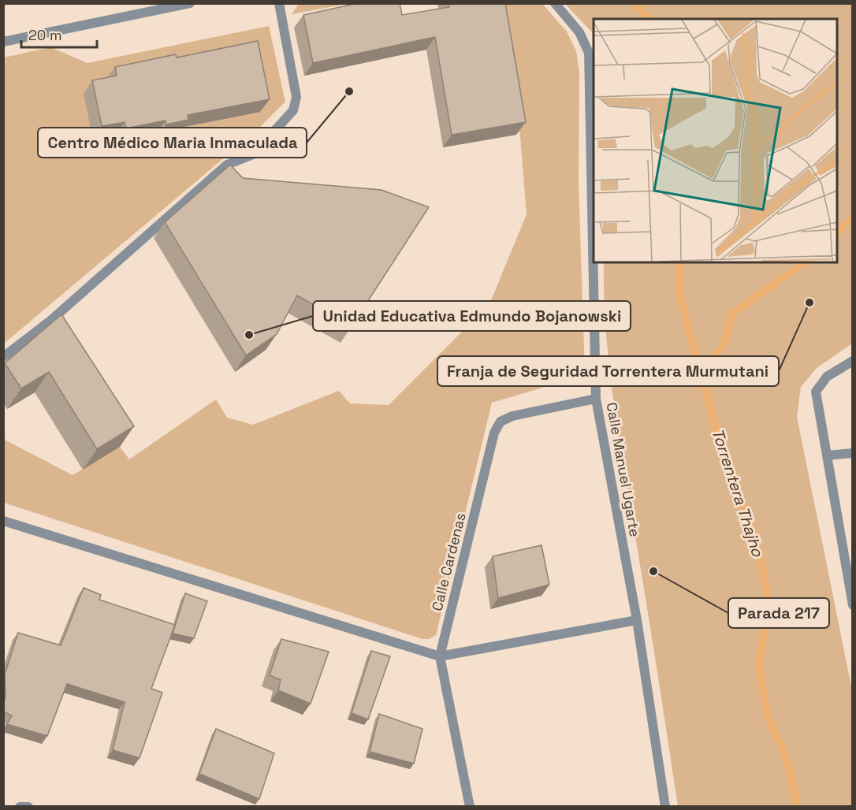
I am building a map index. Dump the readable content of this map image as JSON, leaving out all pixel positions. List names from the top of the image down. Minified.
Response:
{"streets":{"street":["Calle Manuel Ugarte","Calle Cardenas"]},"crossings":[["Calle Manuel Ugarte","Calle Cardenas"]],"water":["Torrentera Thajho"],"places":["Centro Médico Maria Inmaculada","Franja de Seguridad Torrentera Murmutani","Unidad Educativa Edmundo Bojanowski","Parada 217"],"scale_bar":"20 m"}
